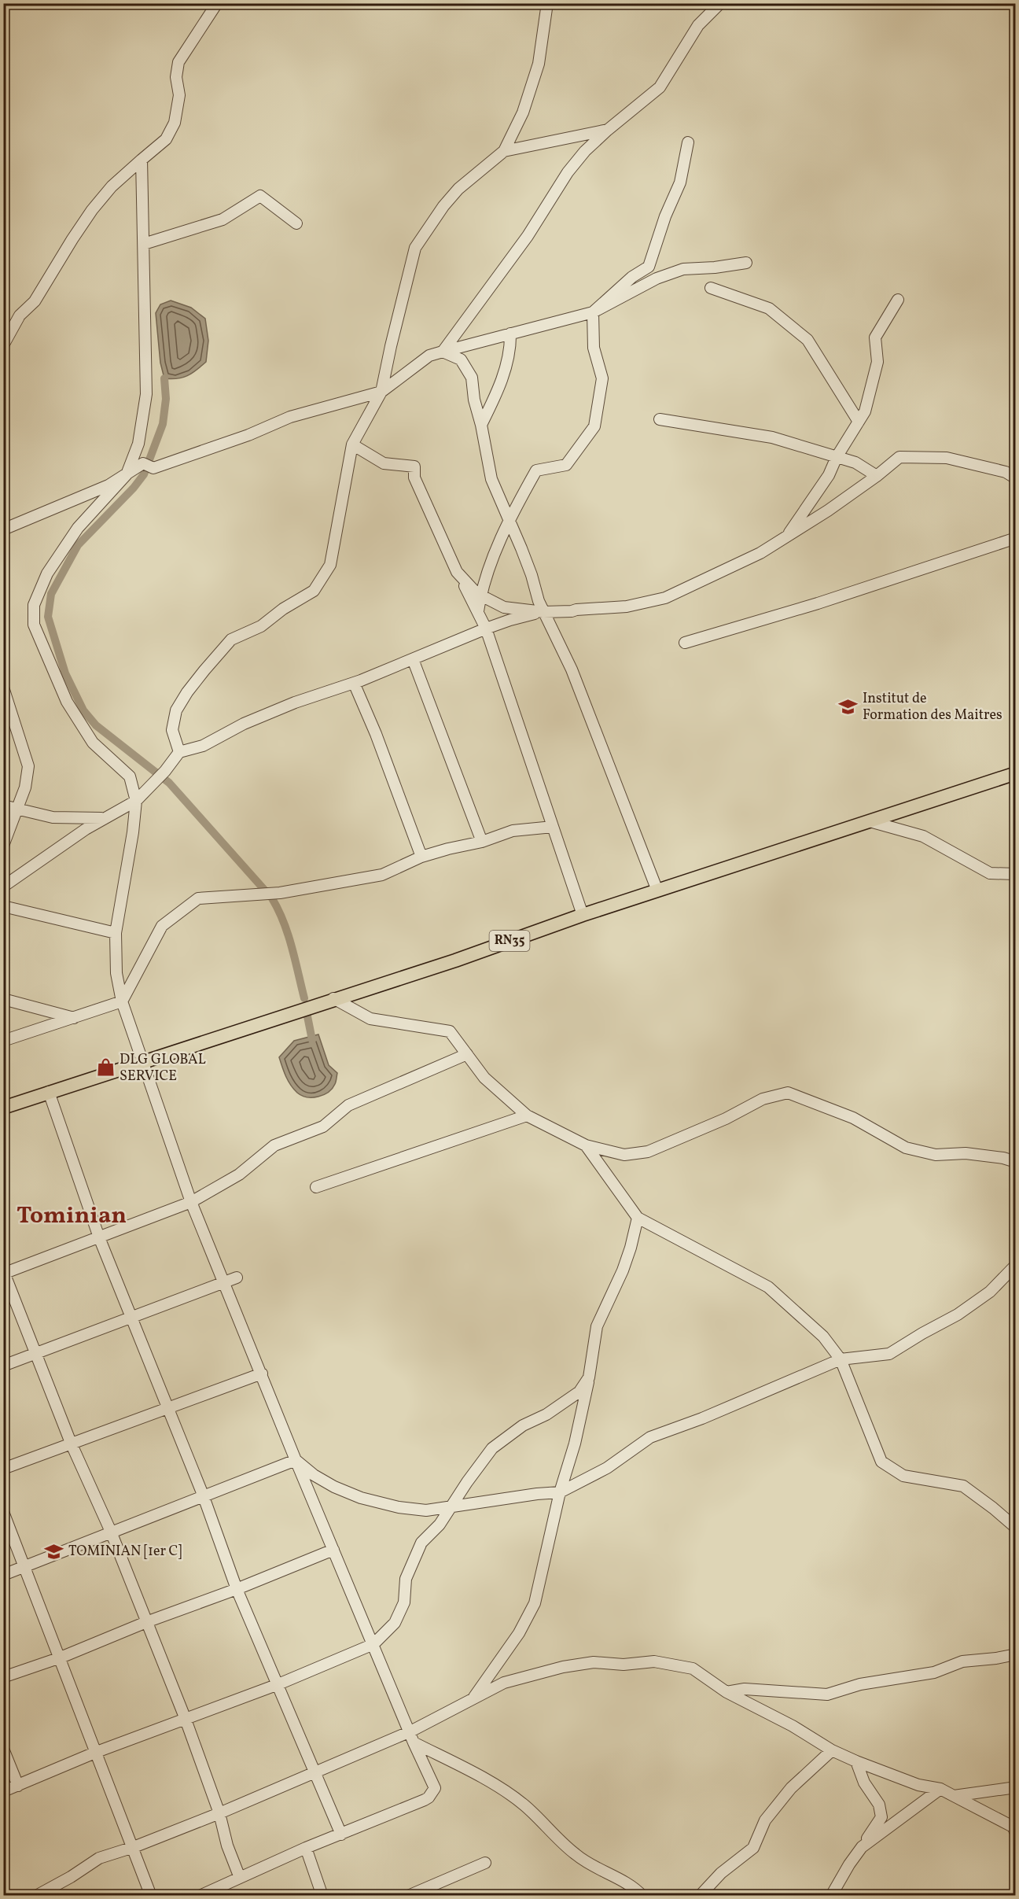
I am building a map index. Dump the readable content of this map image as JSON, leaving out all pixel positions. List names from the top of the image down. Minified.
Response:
{"streets":{"main road":["RN35"]},"districts":["Tominian"],"places":{"school or university":["Institut de Formation des Maitres","TOMINIAN [1er C]"],"shop":["DLG GLOBAL SERVICE"]}}
